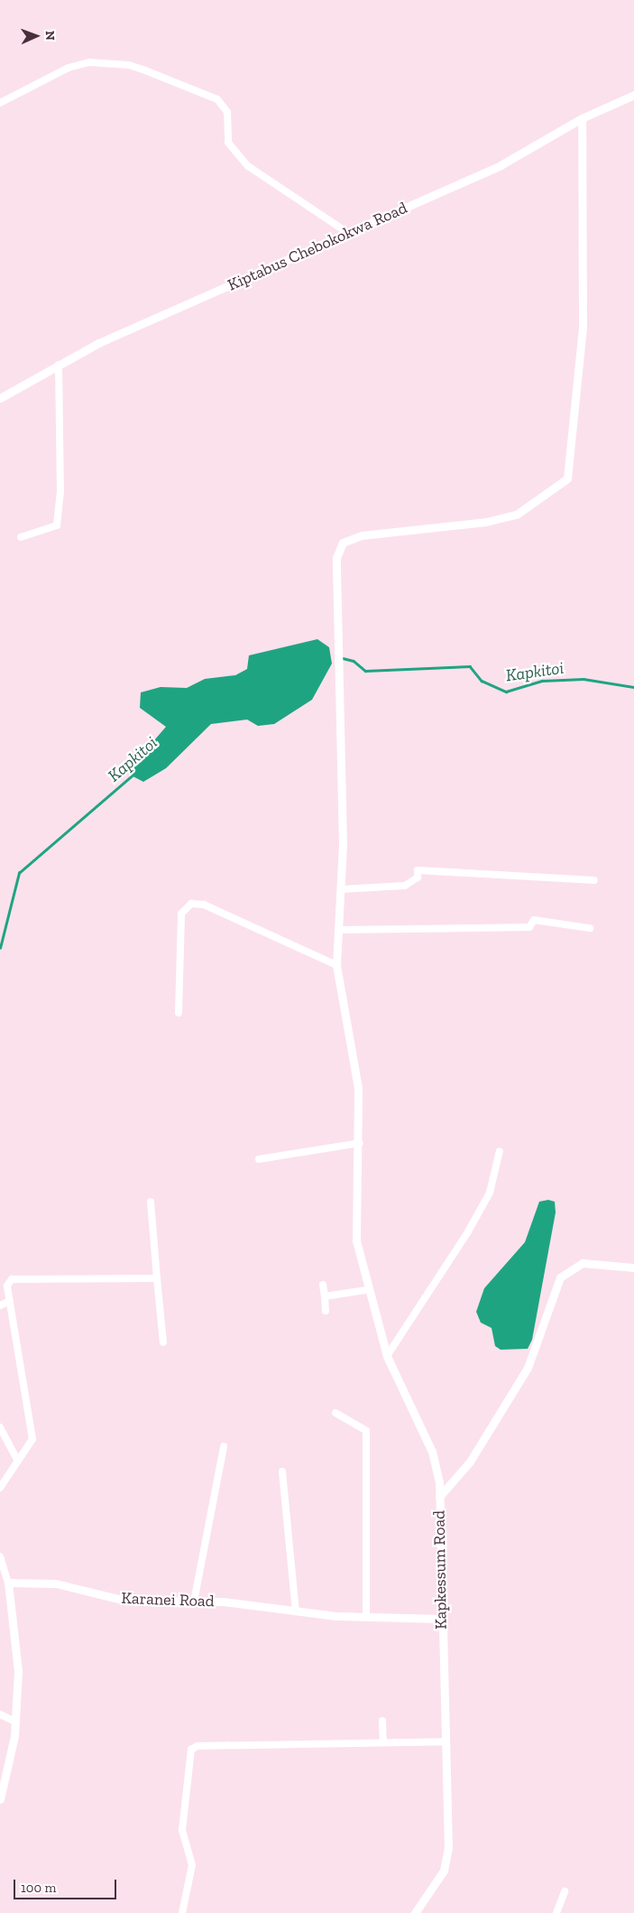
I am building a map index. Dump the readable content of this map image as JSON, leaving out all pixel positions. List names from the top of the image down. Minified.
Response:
{"streets":{"street":["Kiptabus Chebokokwa Road","Kapkessum Road","Karanei Road"]},"crossings":[["Kapkessum Road","Karanei Road"]],"water":["Kapkitoi"],"scale_bar":"100 m","north":"right"}
